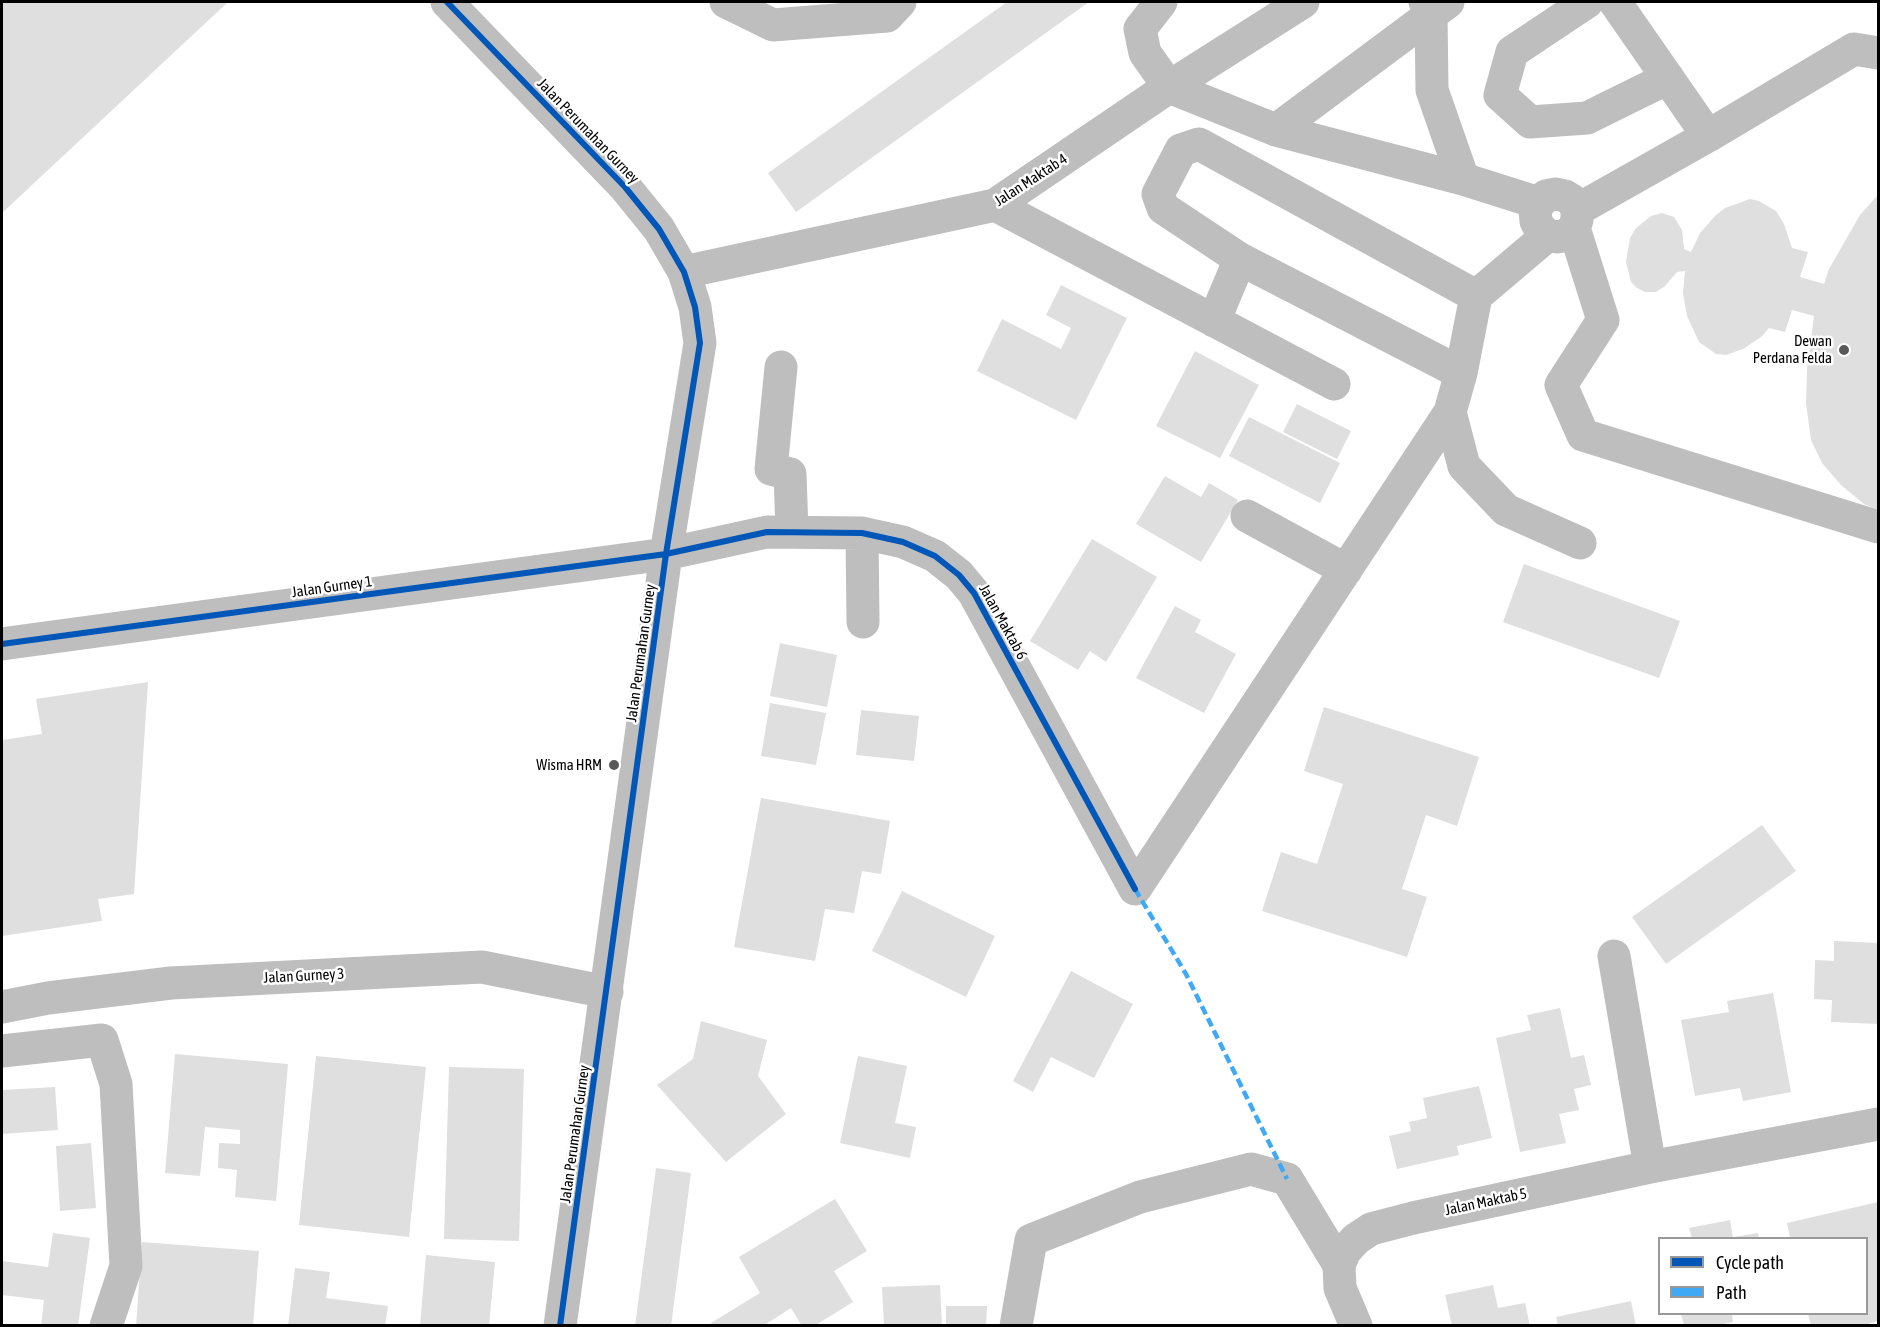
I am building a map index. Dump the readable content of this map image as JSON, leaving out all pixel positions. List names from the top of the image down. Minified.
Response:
{"streets":{"street":["Jalan Perumahan Gurney","Jalan Maktab 4","Jalan Gurney 1","Jalan Maktab 6","Jalan Gurney 3","Jalan Maktab 5"]},"crossings":[["Jalan Perumahan Gurney","Jalan Maktab 4"],["Jalan Perumahan Gurney","Jalan Gurney 1"],["Jalan Perumahan Gurney","Jalan Maktab 6"],["Jalan Perumahan Gurney","Jalan Gurney 3"],["Jalan Gurney 1","Jalan Maktab 6"]],"places":["Dewan Perdana Felda","Wisma HRM"],"legend":["Cycle path","Path"]}
